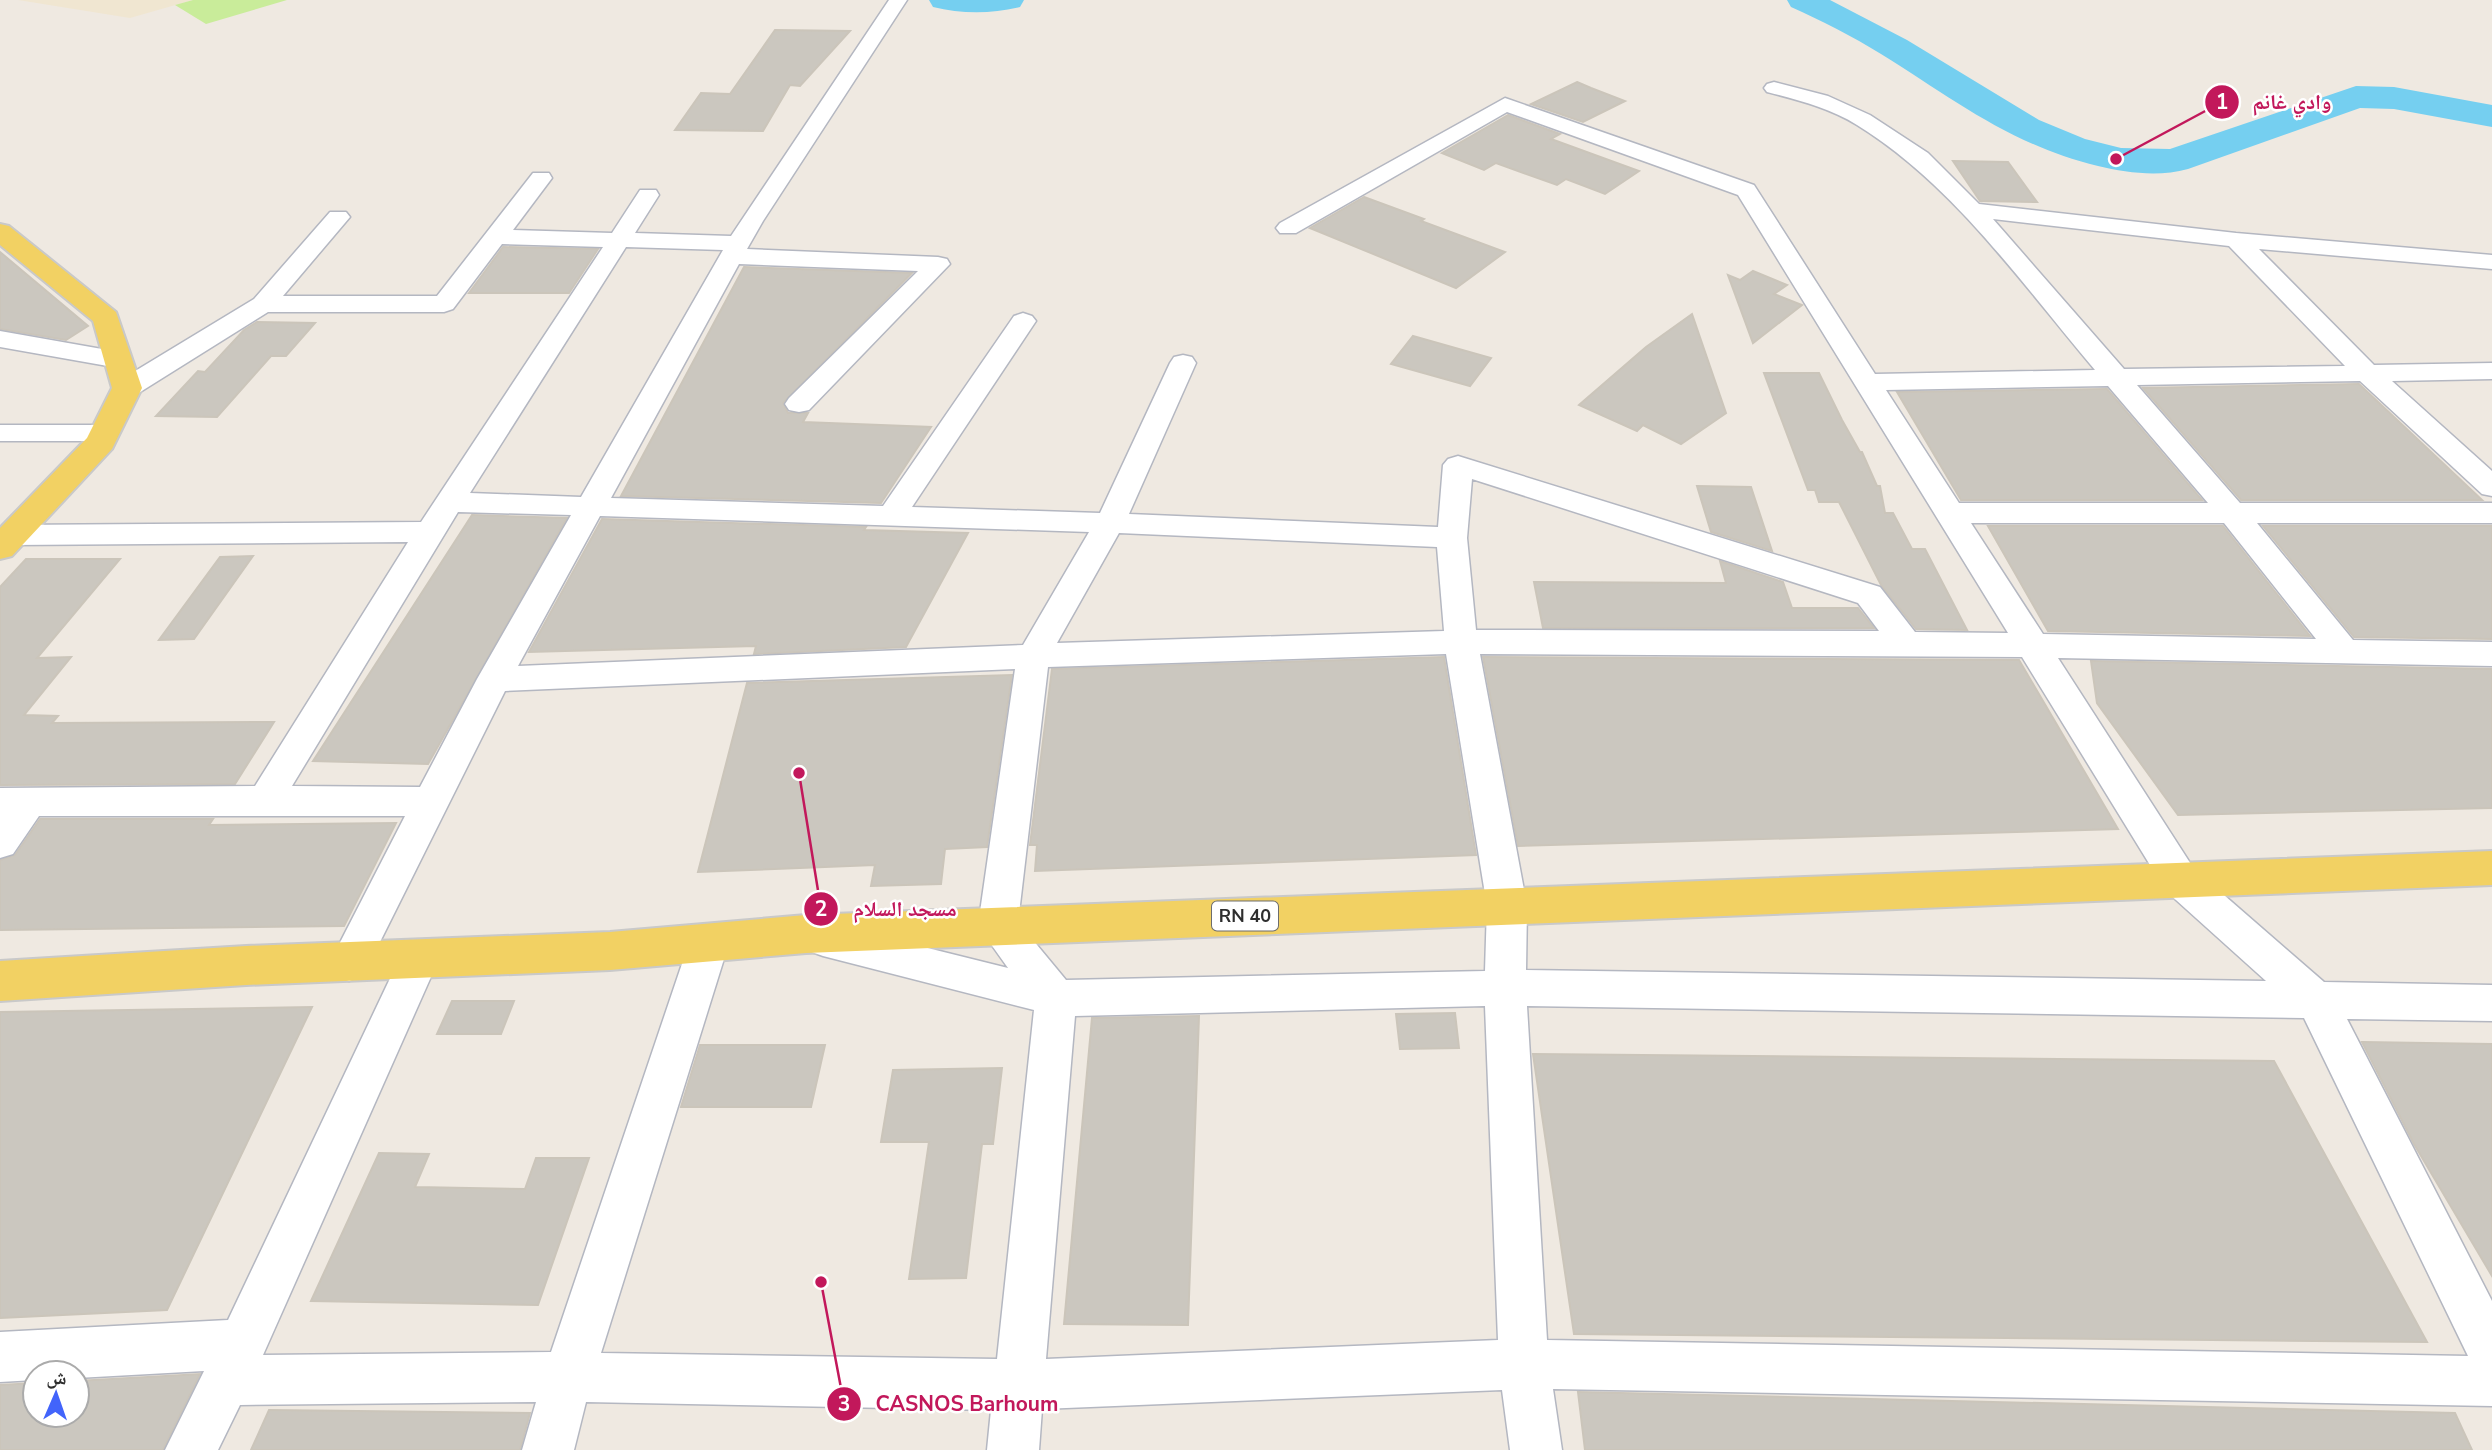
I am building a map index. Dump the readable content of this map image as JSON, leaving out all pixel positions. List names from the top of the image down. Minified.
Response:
{"streets":{"main road":["RN 40"]},"places":["وادي غانم","مسجد السلام","CASNOS Barhoum"],"north":"top"}
